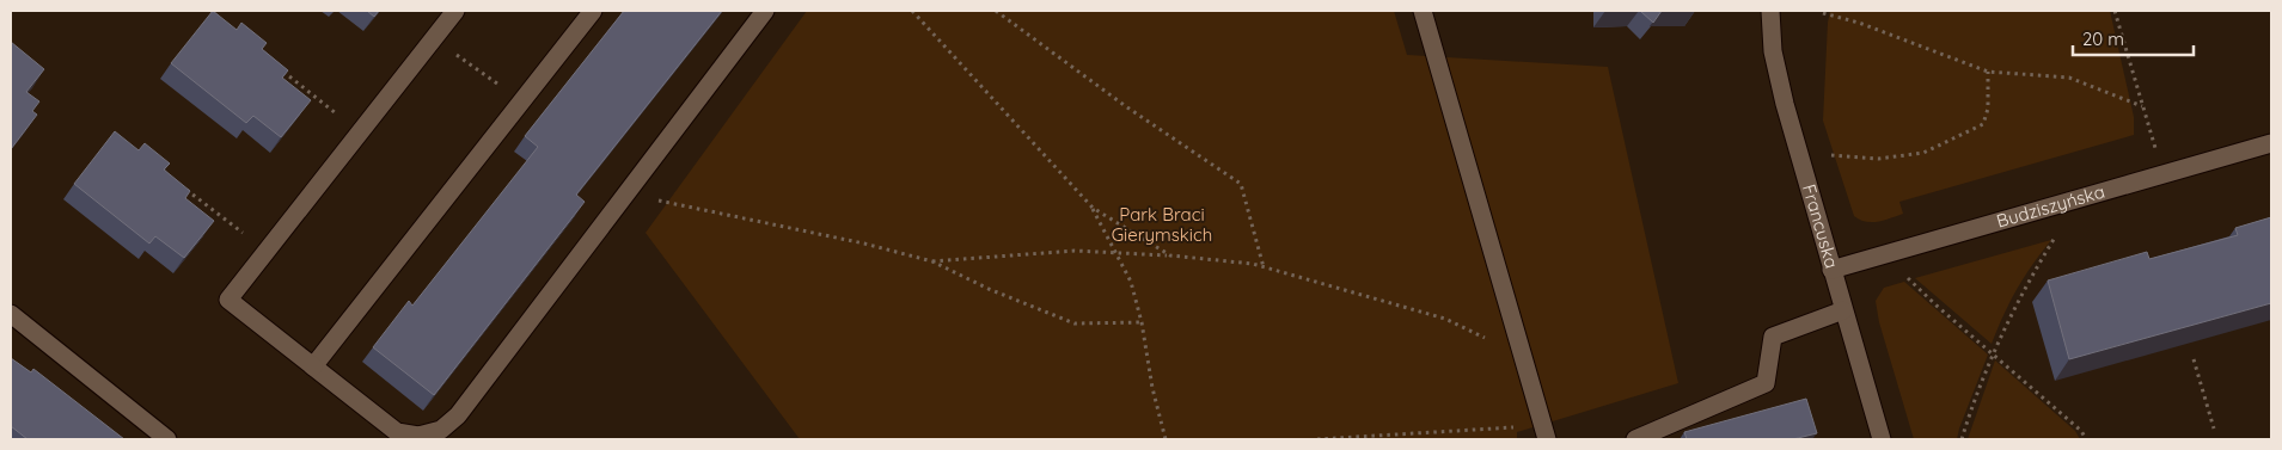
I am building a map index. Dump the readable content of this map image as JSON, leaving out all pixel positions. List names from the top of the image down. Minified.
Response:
{"streets":{"street":["Budziszyńska","Francuska"]},"crossings":[["Budziszyńska","Francuska"]],"parks":["Park Braci Gierymskich"],"scale_bar":"20 m"}
